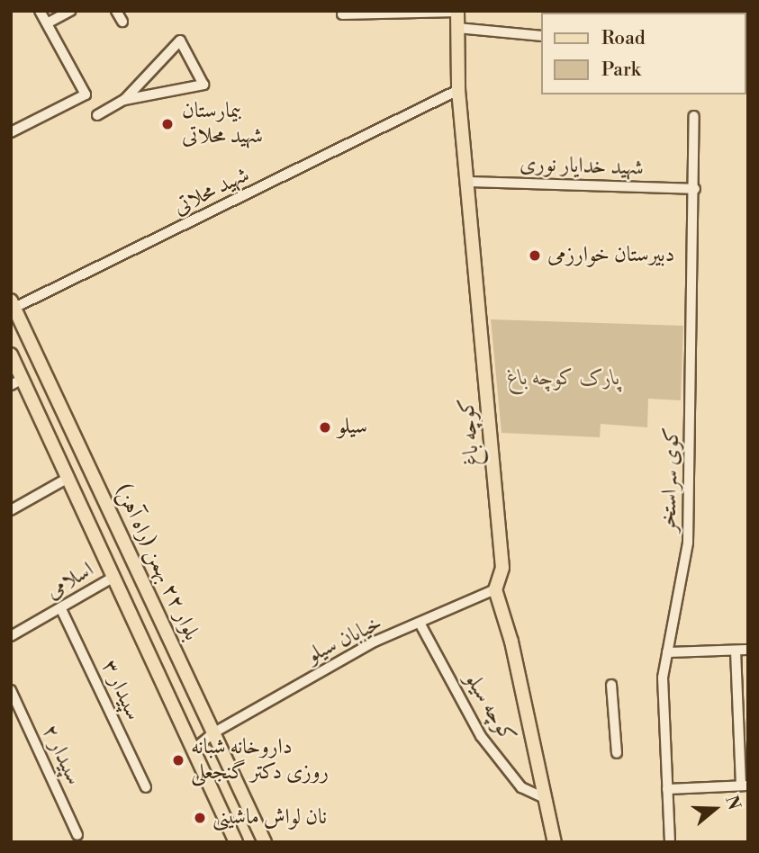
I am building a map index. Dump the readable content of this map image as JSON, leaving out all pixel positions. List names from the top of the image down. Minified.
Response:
{"streets":{"main road":["کوچه باغ","بلوار ۲۲ بهمن (راه آهن)"],"street":["شهید خدایار نوری","شهید محلاتی","کوی سراستخر","اسلامی","خیابان سیلو","سپیدار ۳","کوچه سیلو","سپیدار ۲"]},"crossings":[["شهید خدایار نوری","کوچه باغ"],["شهید خدایار نوری","کوی سراستخر"],["شهید محلاتی","کوچه باغ"],["شهید محلاتی","بلوار ۲۲ بهمن (راه آهن)"],["کوچه باغ","خیابان سیلو"],["کوچه باغ","کوچه سیلو"],["بلوار ۲۲ بهمن (راه آهن)","اسلامی"],["بلوار ۲۲ بهمن (راه آهن)","خیابان سیلو"],["اسلامی","سپیدار ۳"],["خیابان سیلو","کوچه سیلو"]],"parks":["پارک کوچه باغ"],"places":["بیمارستان شهید محلاتی","دبیرستان خوارزمی","سیلو","داروخانه شبانه روزی دکتر گنجعلی","نان لواش ماشینی"],"legend":["Road","Park"],"north":"right"}
